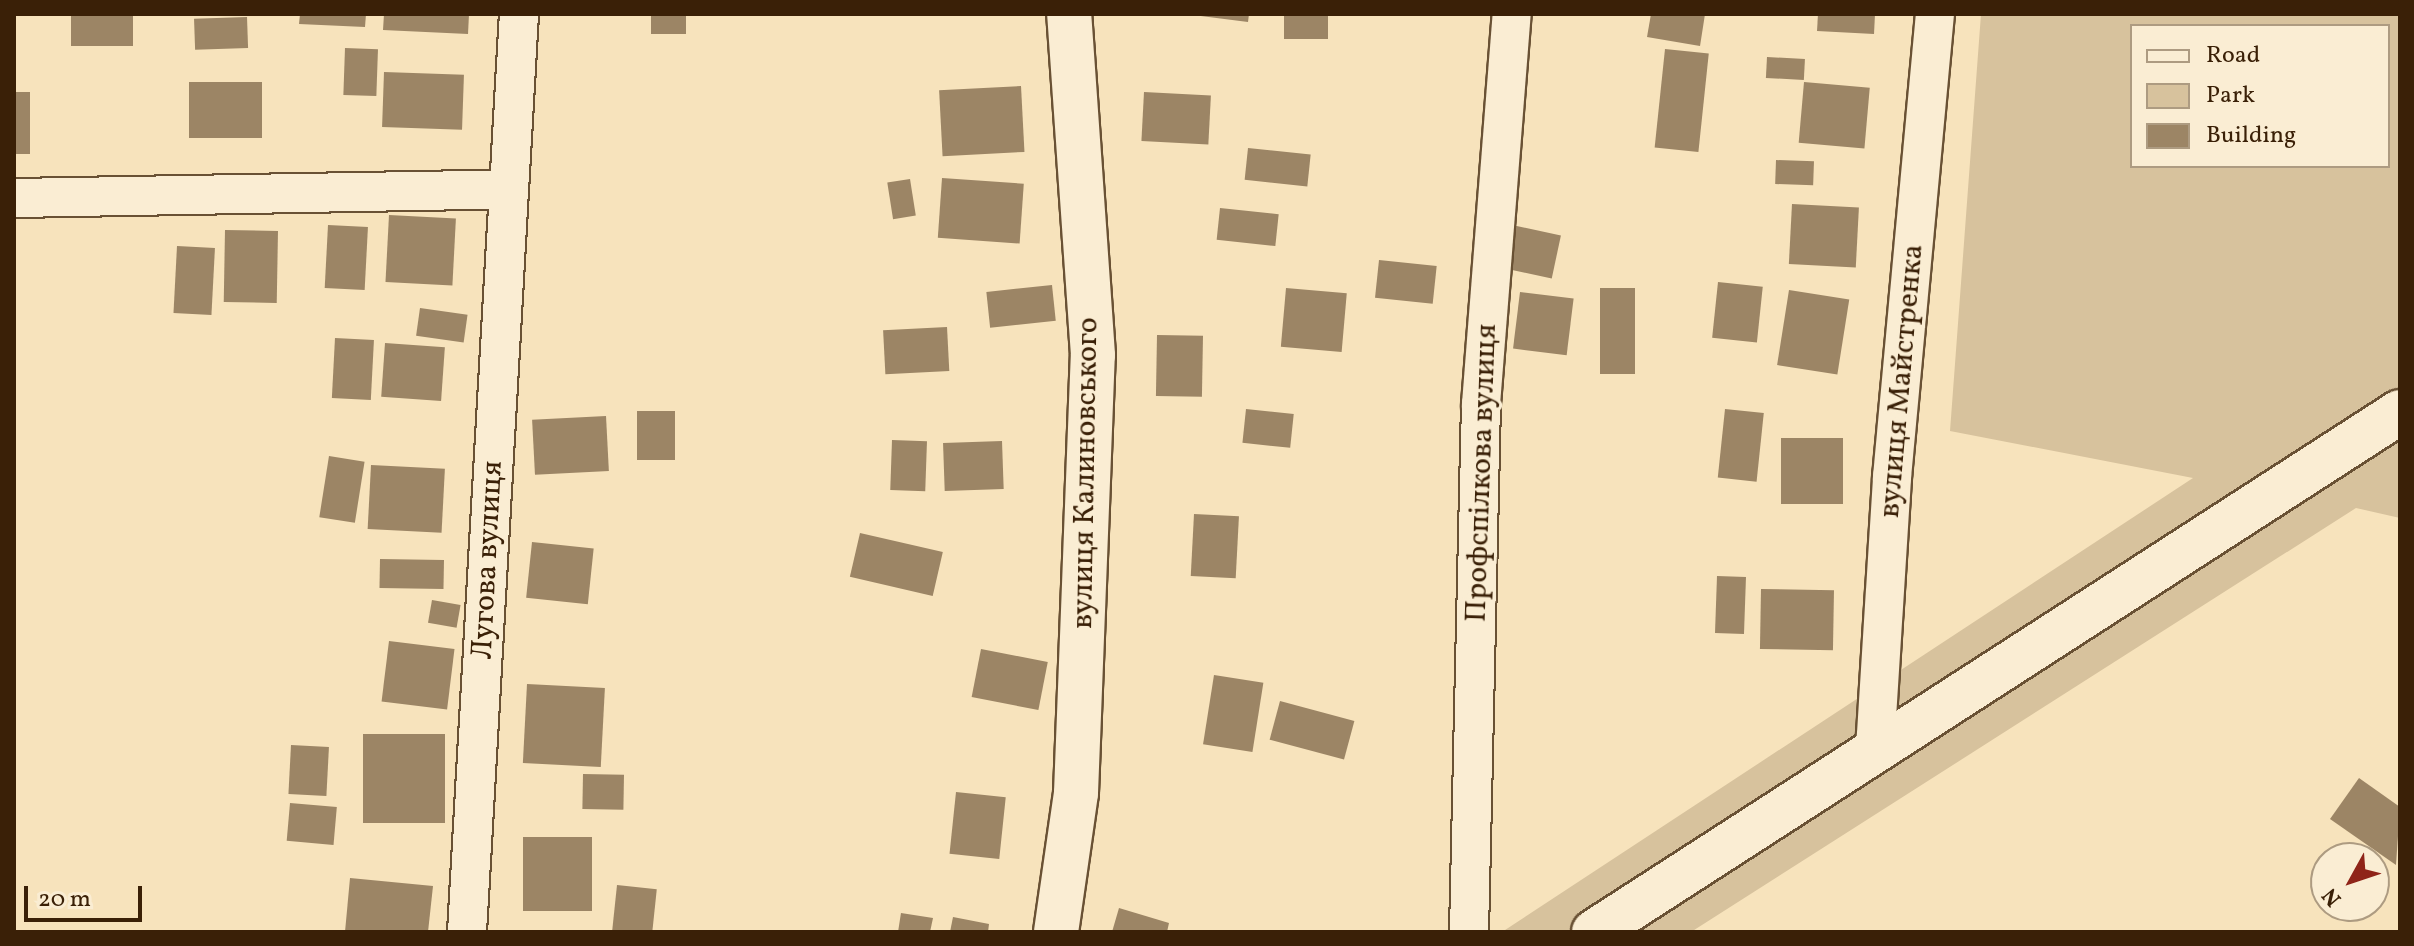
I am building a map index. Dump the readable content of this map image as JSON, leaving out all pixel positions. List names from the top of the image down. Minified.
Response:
{"streets":{"street":["вулиця Майстренка","вулиця Калиновського","Профспілкова вулиця","Лугова вулиця"]},"legend":["Road","Park","Building"],"scale_bar":"20 m","north":"bottom left"}
